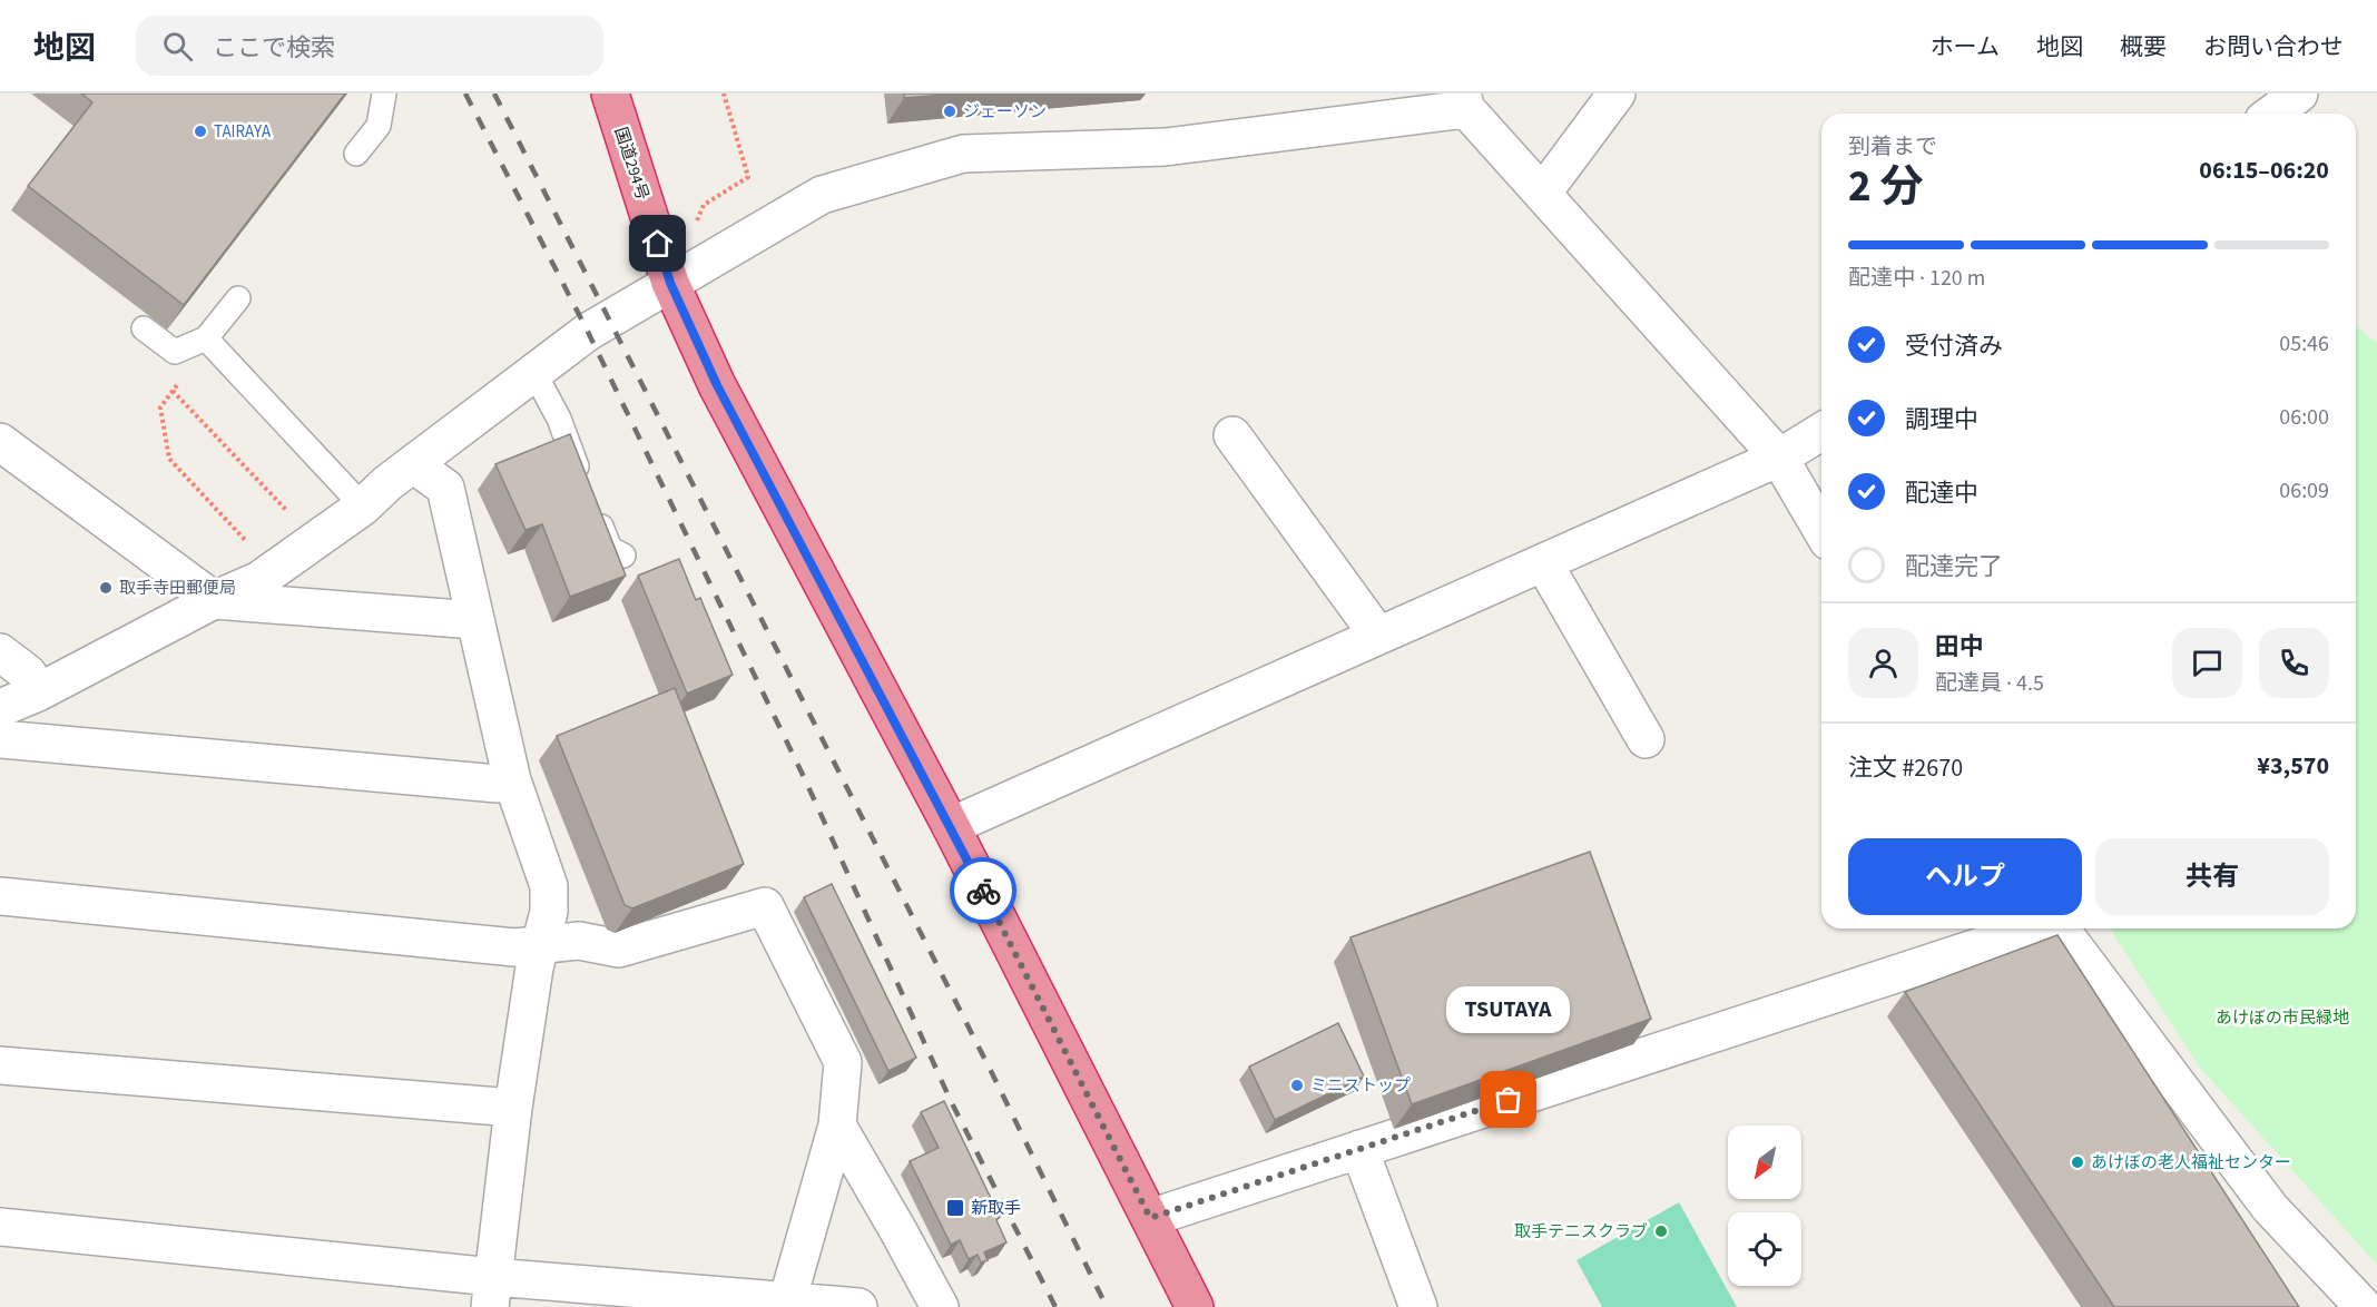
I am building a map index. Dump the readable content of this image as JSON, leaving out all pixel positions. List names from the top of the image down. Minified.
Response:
{"streets":{"highway":["国道294号"]},"parks":["あけぼの市民緑地"],"places":{"other":["ジェーソン","TAIRAYA","取手寺田郵便局","ミニストップ","TSUTAYA","あけぼの老人福祉センター","取手テニスクラブ"],"transit":["新取手"]},"north":"bottom left","page":{"header":"地図","search":"ここで検索","nav":["ホーム","地図","概要","お問い合わせ"],"heading":["2 分","到着まで","06:15–06:20"],"panel":["田中","配達員 · 4.5","注文 #2670","¥3,570"],"bar":"配達中 · 120 m","list":[["受付済み","05:46"],["調理中","06:00"],["配達中","06:09"],"配達完了"],"buttons":["ヘルプ","共有"],"bubble":"TSUTAYA"}}
